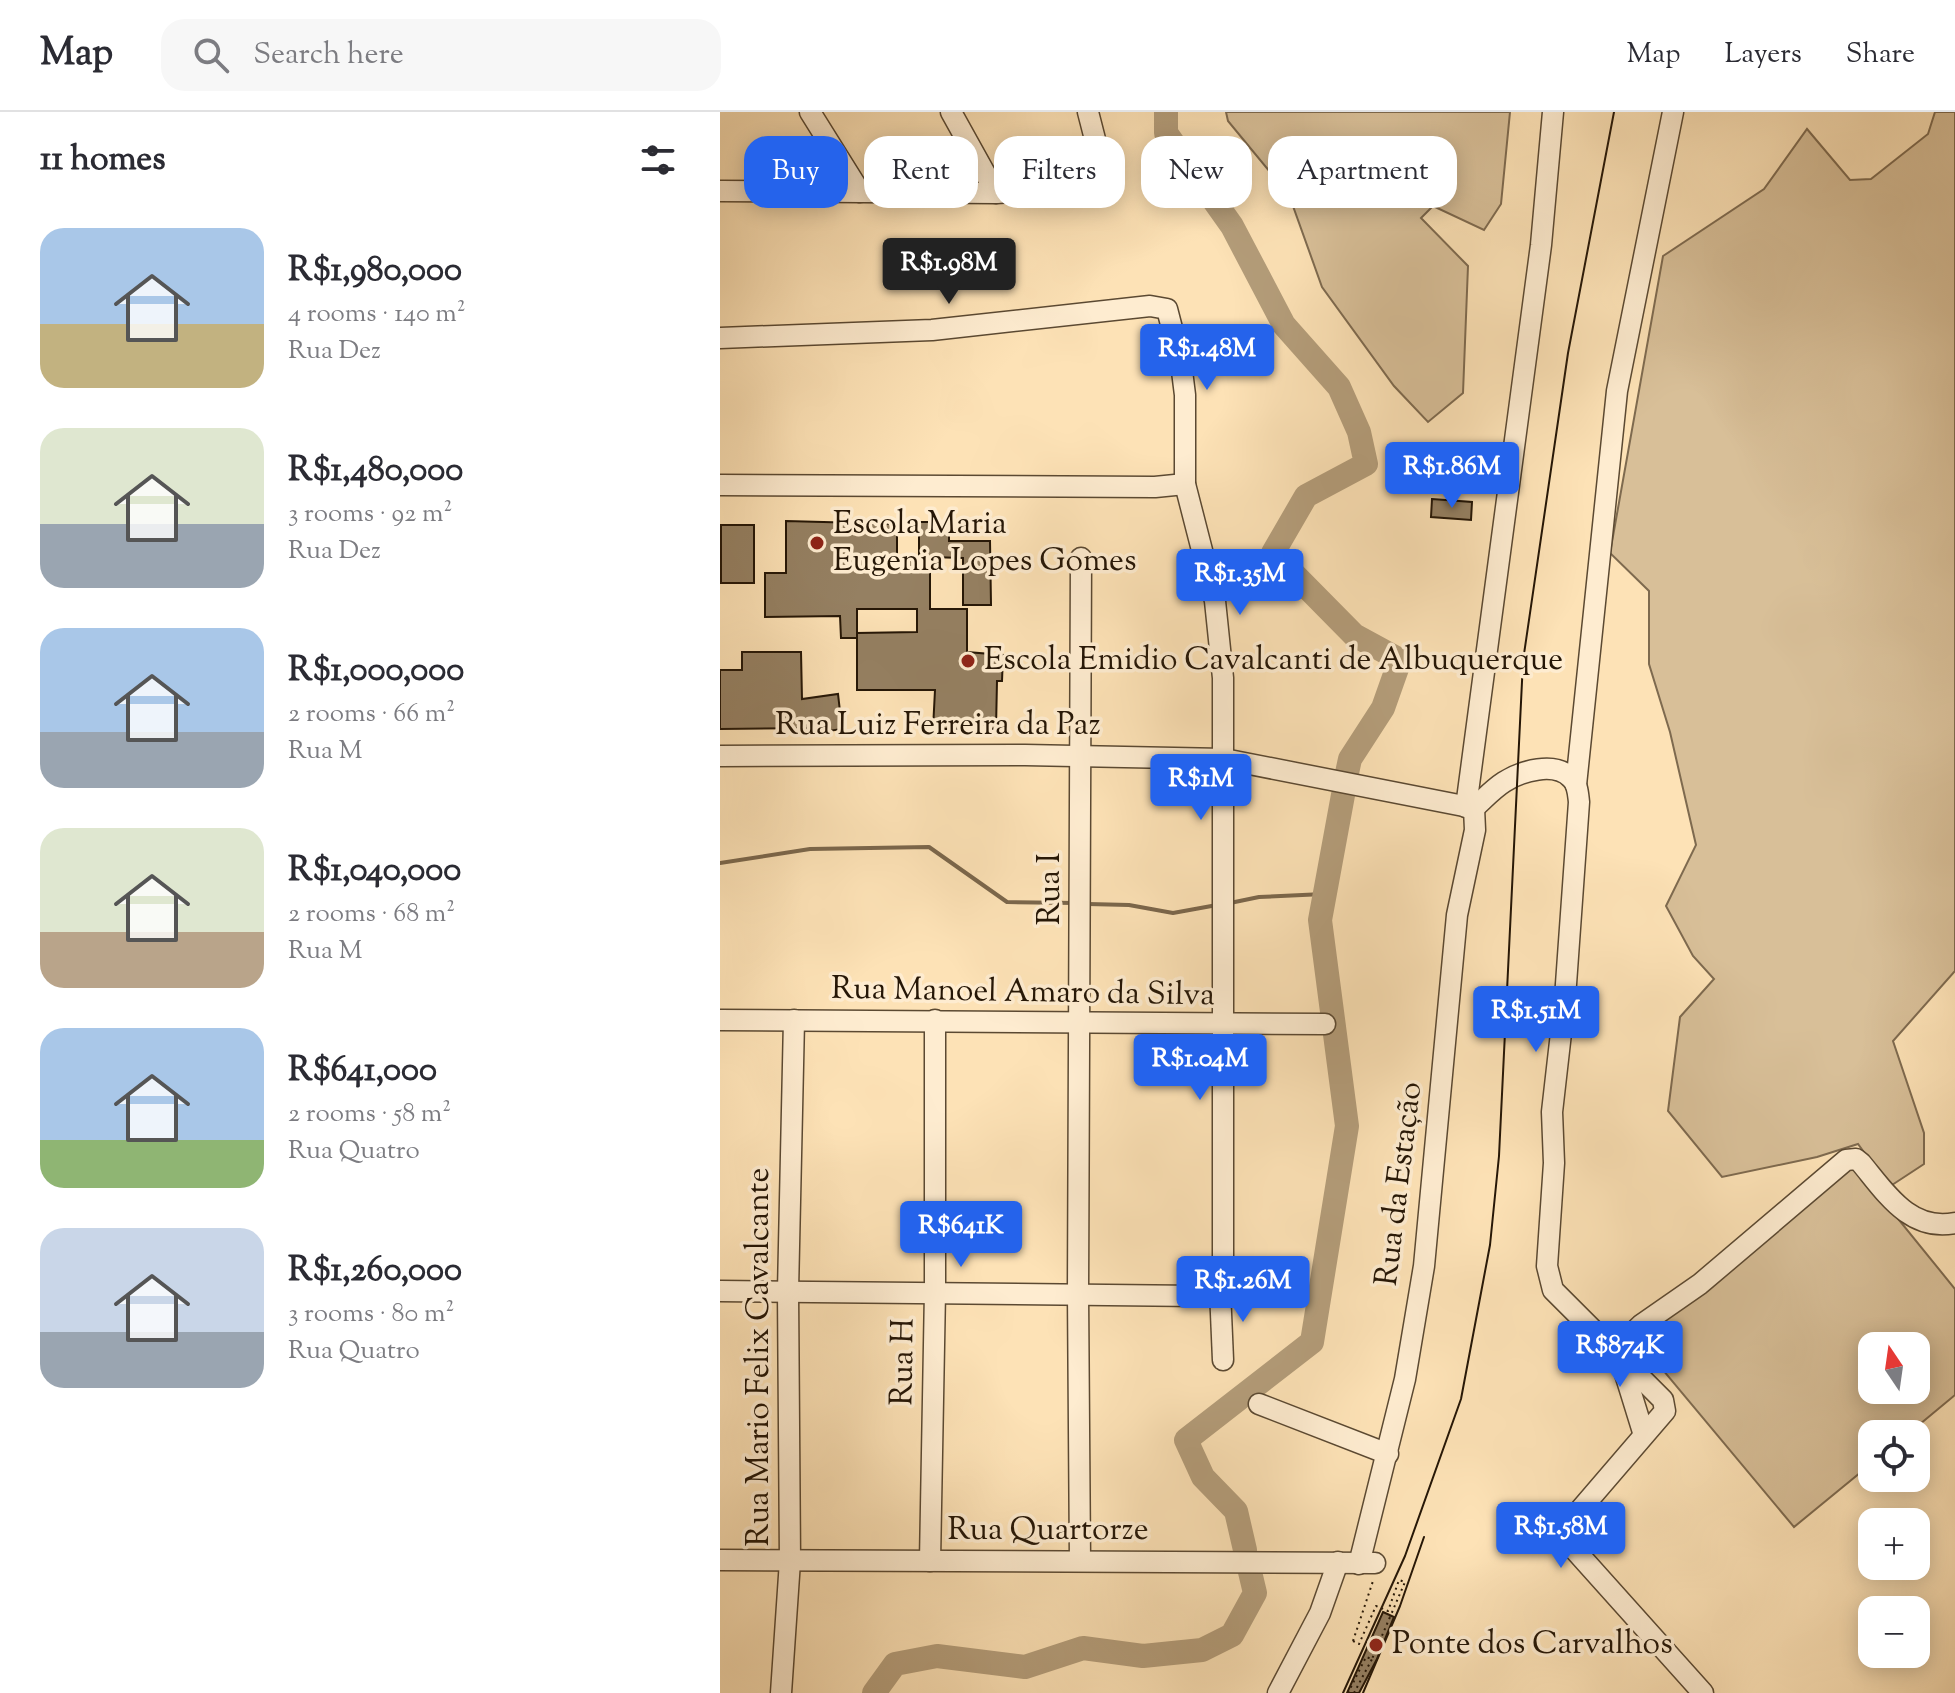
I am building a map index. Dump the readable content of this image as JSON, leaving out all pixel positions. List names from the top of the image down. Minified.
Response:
{"streets":{"street":["Rua Luiz Ferreira da Paz","Rua I","Rua Manoel Amaro da Silva","Rua da Estação","Rua Mario Felix Cavalcante","Rua H","Rua Quartorze"]},"crossings":[["Rua Luiz Ferreira da Paz","Rua I"],["Rua Luiz Ferreira da Paz","Rua da Estação"],["Rua I","Rua Manoel Amaro da Silva"],["Rua I","Rua Quartorze"],["Rua Manoel Amaro da Silva","Rua Mario Felix Cavalcante"],["Rua Manoel Amaro da Silva","Rua H"],["Rua da Estação","Rua Quartorze"],["Rua Mario Felix Cavalcante","Rua Quartorze"],["Rua H","Rua Quartorze"]],"places":["Escola Maria Eugenia Lopes Gomes","Escola Emidio Cavalcanti de Albuquerque","Ponte dos Carvalhos"],"north":"top","page":{"header":"Map","search":"Search here","nav":["Map","Layers","Share"],"heading":"11 homes","chip":["Buy","Rent","Filters","New","Apartment"],"list":[{"name":"R$1,980,000","note":"4 rooms · 140 m² · Rua Dez"},{"name":"R$1,480,000","note":"3 rooms · 92 m² · Rua Dez"},{"name":"R$1,000,000","note":"2 rooms · 66 m² · Rua M"},{"name":"R$1,040,000","note":"2 rooms · 68 m² · Rua M"},{"name":"R$641,000","note":"2 rooms · 58 m² · Rua Quatro"},{"name":"R$1,260,000","note":"3 rooms · 80 m² · Rua Quatro"}],"price":["R$1.98M","R$1.48M","R$1.86M","R$1.35M","R$1M","R$1.51M","R$1.04M","R$641K","R$1.26M","R$874K","R$1.58M"],"map_buttons":["+","−"]}}
